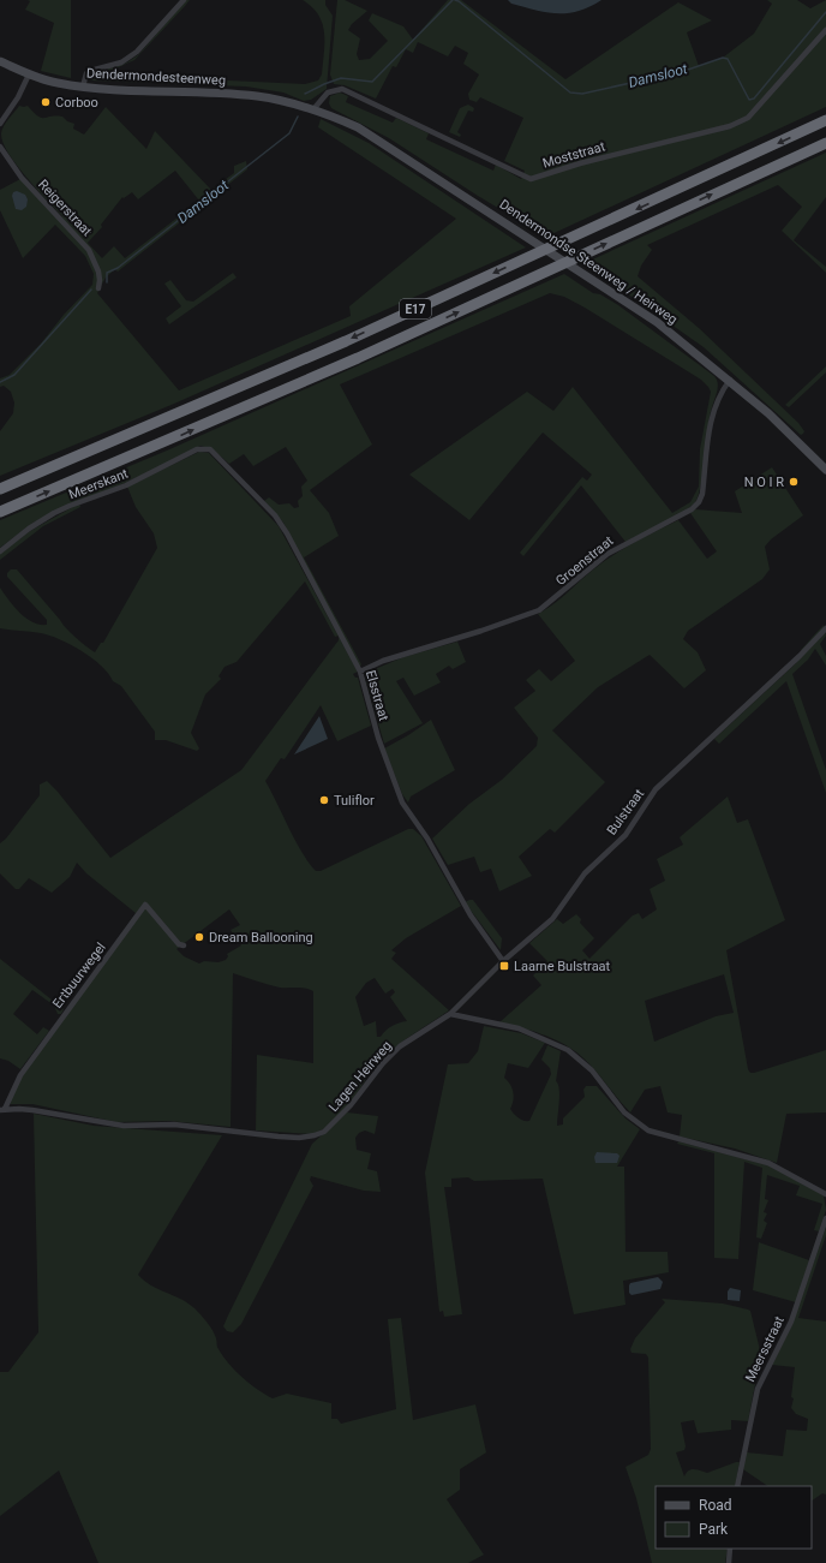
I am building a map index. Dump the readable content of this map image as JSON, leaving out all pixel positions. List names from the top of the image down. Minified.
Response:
{"streets":{"highway":["E17"],"main road":["Dendermondesteenweg","Dendermondse Steenweg / Heirweg"],"street":["Moststraat","Reigerstraat","Meerskant","Groenstraat","Elsstraat","Bulstraat","Ertbuurwegel","Lagen Heirweg","Meersstraat"]},"crossings":[["Dendermondesteenweg","Moststraat"],["Dendermondesteenweg","Dendermondse Steenweg / Heirweg"],["Moststraat","Dendermondse Steenweg / Heirweg"],["Dendermondse Steenweg / Heirweg","Groenstraat"],["Meerskant","Elsstraat"],["Groenstraat","Elsstraat"],["Elsstraat","Bulstraat"],["Bulstraat","Lagen Heirweg"],["Ertbuurwegel","Lagen Heirweg"]],"water":["Damsloot"],"places":{"other":["Corboo","N O I R","Tuliflor","Dream Ballooning"],"transit":["Laarne Bulstraat"]},"legend":["Road","Park"]}
